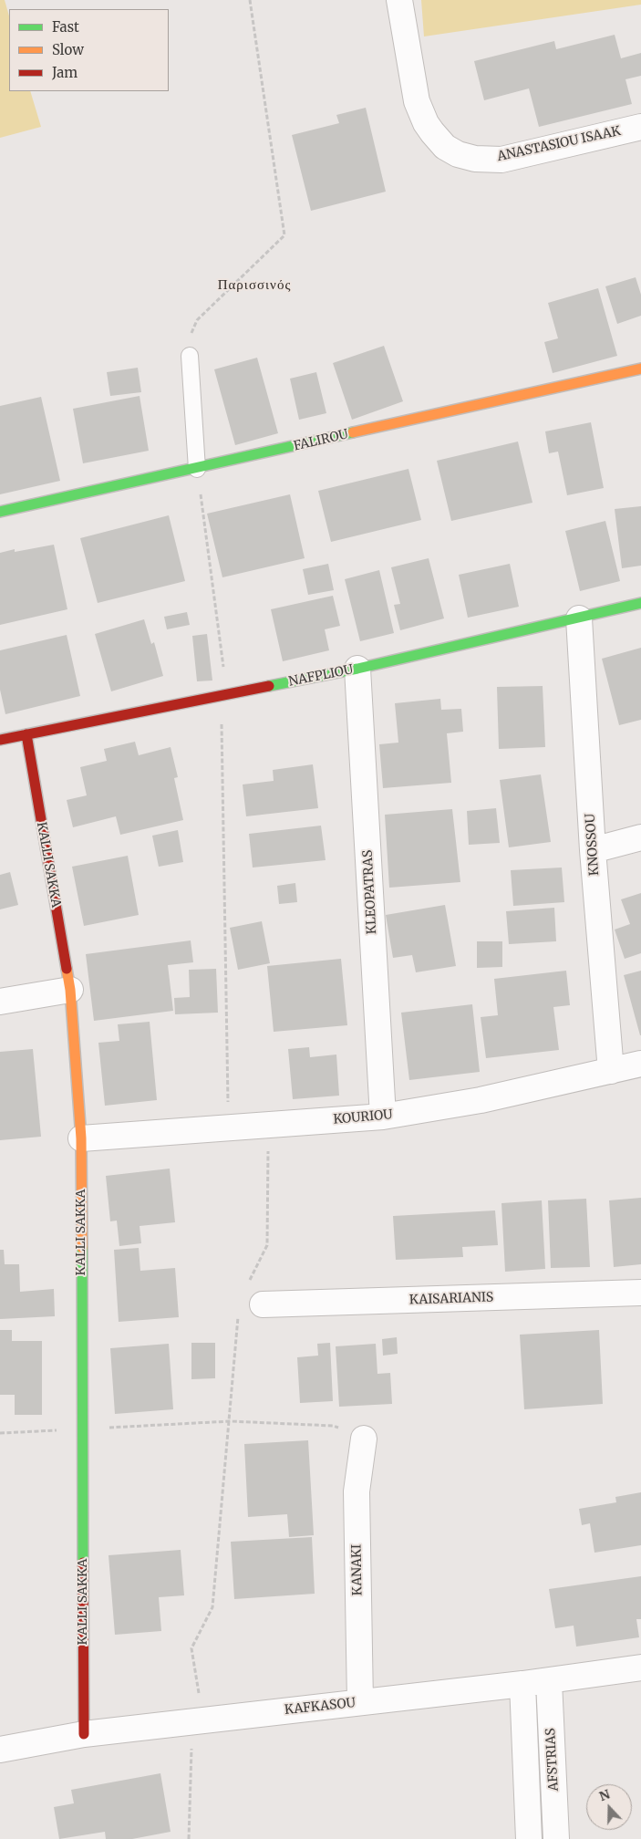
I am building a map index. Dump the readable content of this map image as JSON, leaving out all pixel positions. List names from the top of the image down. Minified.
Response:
{"streets":{"street":["ANASTASIOU ISAAK","FALIROU","NAFPLIOU","KNOSSOU","KALLI SAKKA","KLEOPATRAS","KOURIOU","KAISARIANIS","KANAKI","KAFKASOU","AFSTRIAS"]},"crossings":[["NAFPLIOU","KNOSSOU"],["NAFPLIOU","KALLI SAKKA"],["NAFPLIOU","KLEOPATRAS"],["KNOSSOU","KOURIOU"],["KALLI SAKKA","KOURIOU"],["KALLI SAKKA","KAFKASOU"],["KLEOPATRAS","KOURIOU"],["KANAKI","KAFKASOU"],["KAFKASOU","AFSTRIAS"]],"districts":["Παρισσινός"],"legend":["Fast","Slow","Jam"],"north":"top"}
